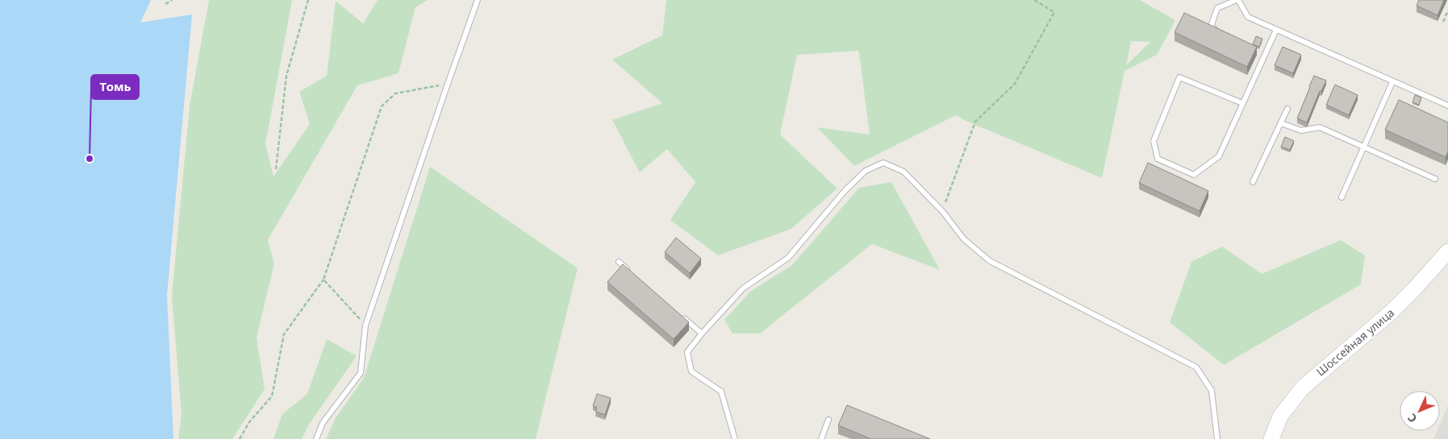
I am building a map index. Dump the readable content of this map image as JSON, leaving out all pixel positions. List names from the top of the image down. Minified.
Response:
{"streets":{"main road":["Шоссейная улица"]},"places":["Томь"],"north":"bottom left"}
